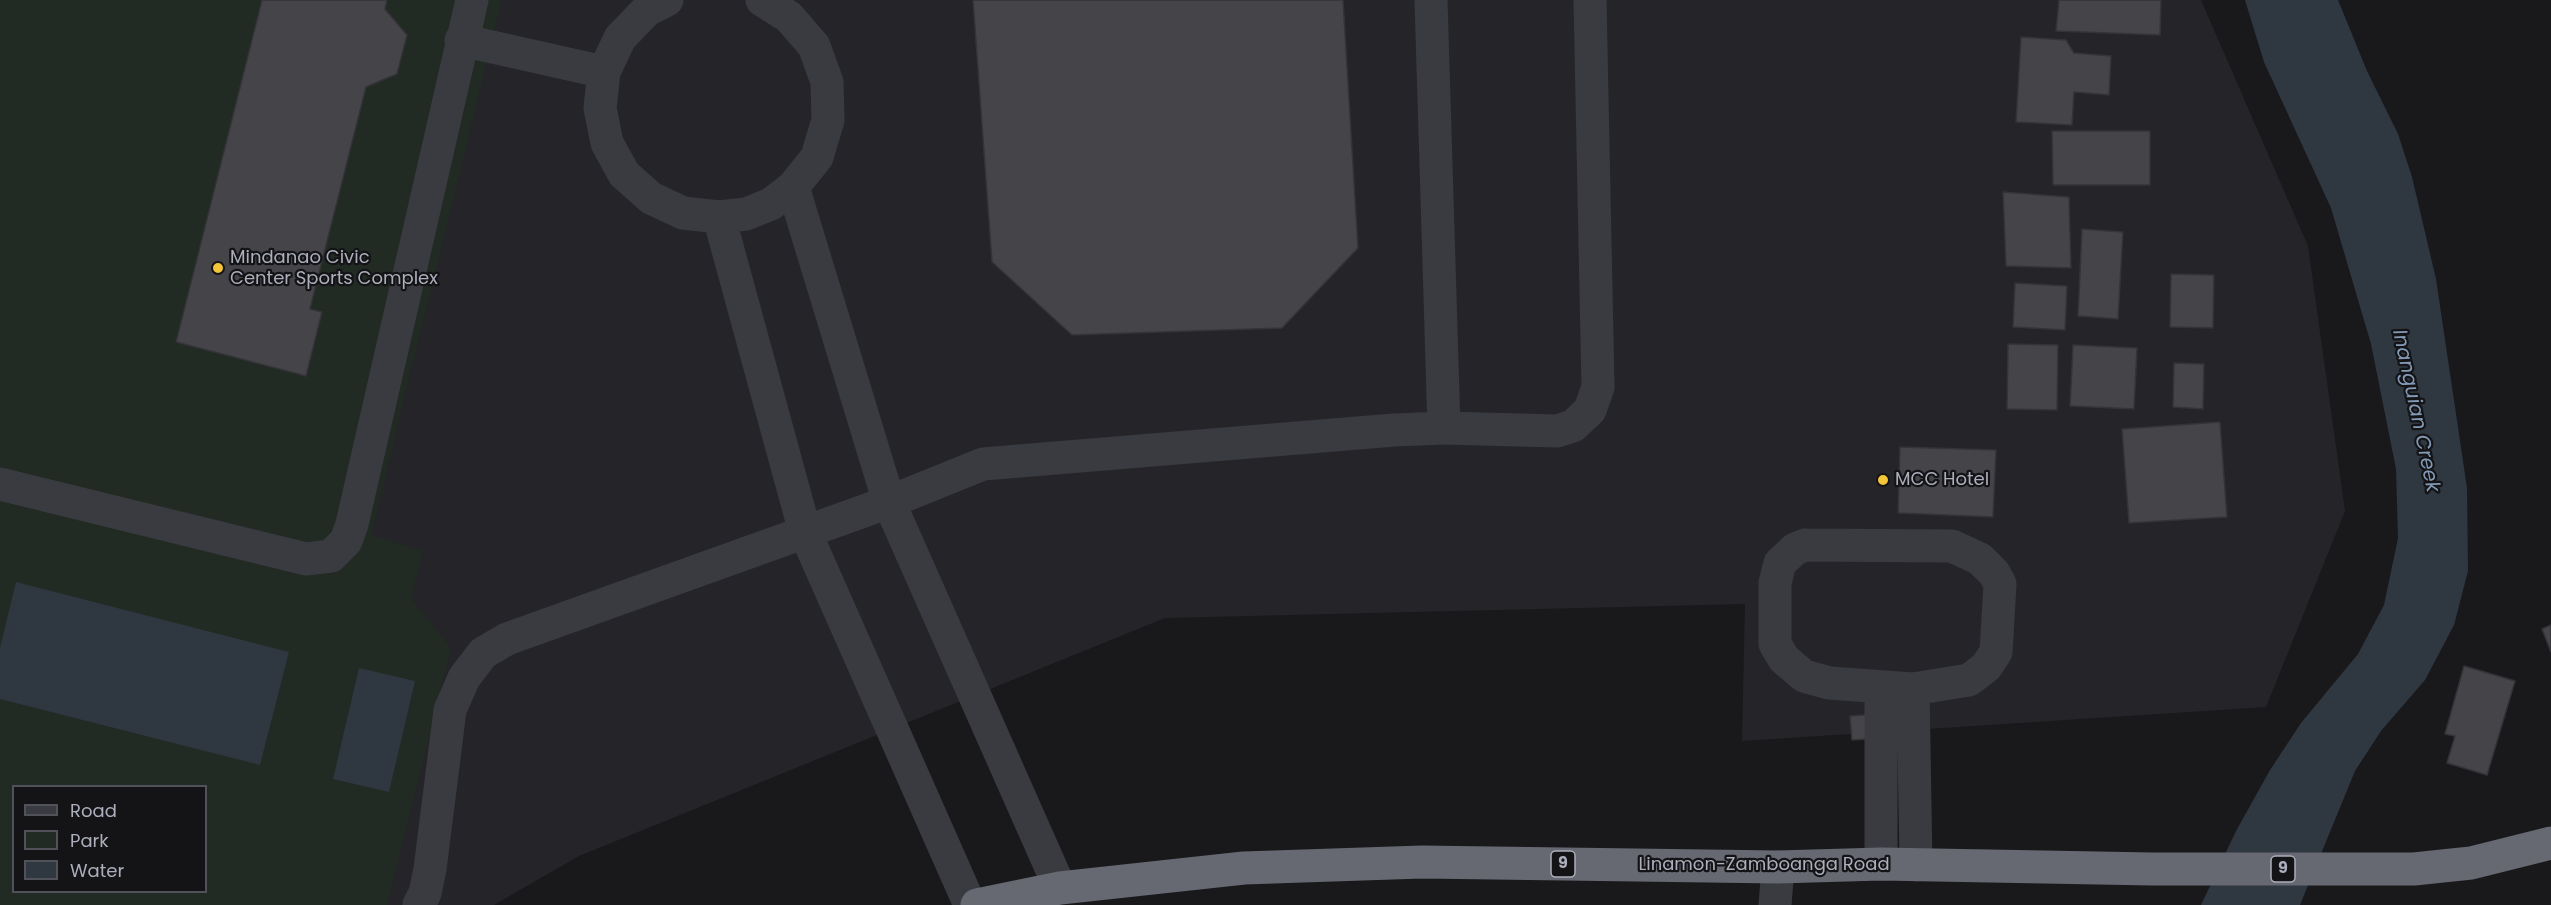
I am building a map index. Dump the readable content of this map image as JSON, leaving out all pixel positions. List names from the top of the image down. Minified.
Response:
{"streets":{"highway":["9","Linamon-Zamboanga Road"]},"water":["Inanguian Creek"],"places":["Mindanao Civic Center Sports Complex","MCC Hotel"],"legend":["Road","Park","Water"]}
